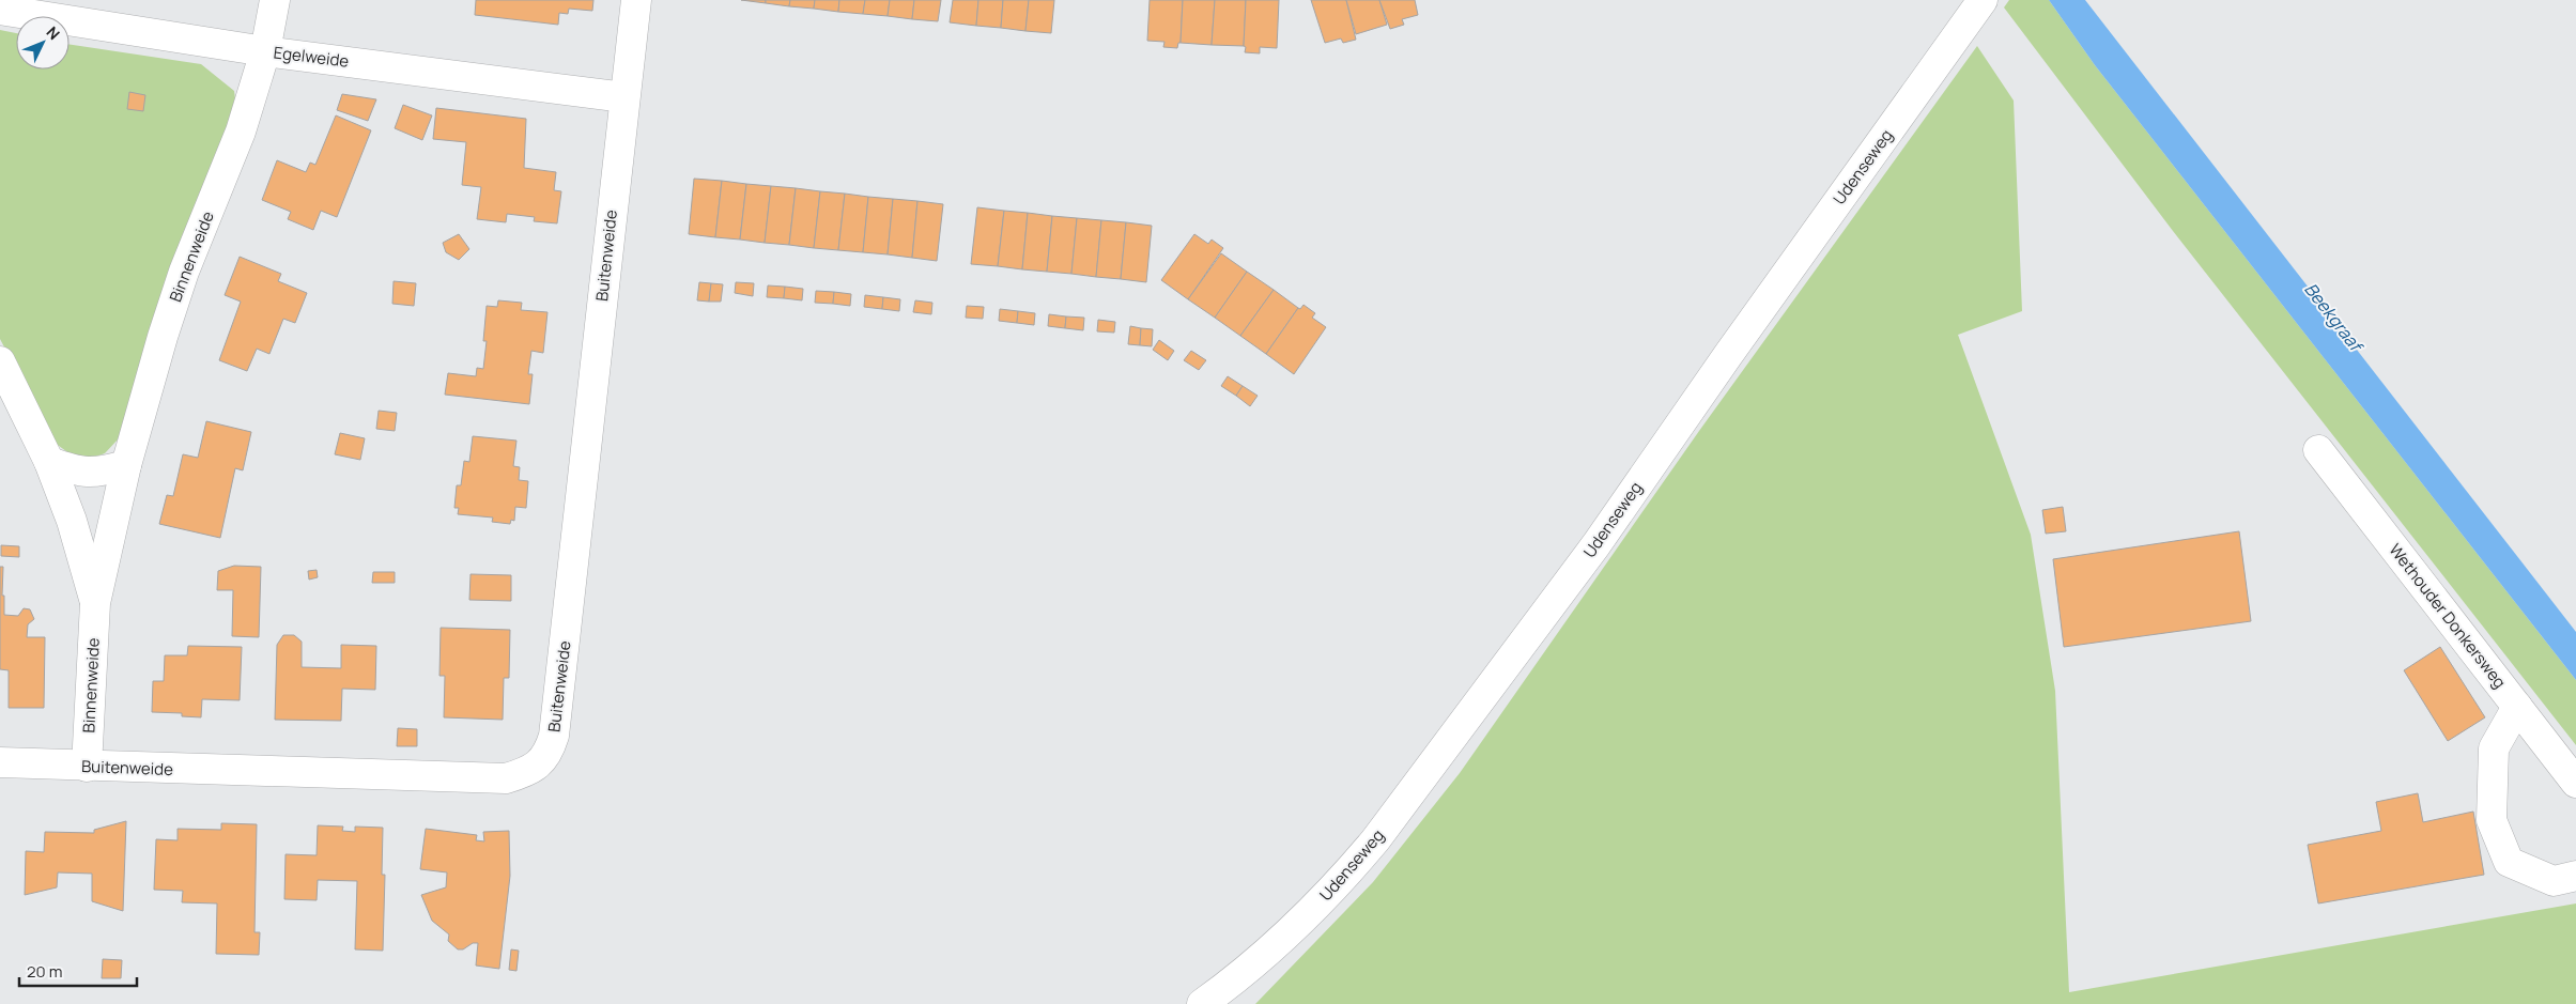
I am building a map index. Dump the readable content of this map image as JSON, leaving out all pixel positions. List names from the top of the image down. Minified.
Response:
{"streets":{"street":["Egelweide","Udenseweg","Buitenweide","Binnenweide","Wethouder Donkersweg"]},"crossings":[["Egelweide","Buitenweide"],["Egelweide","Binnenweide"],["Buitenweide","Binnenweide"]],"water":["Beekgraaf"],"scale_bar":"20 m","north":"top right"}
